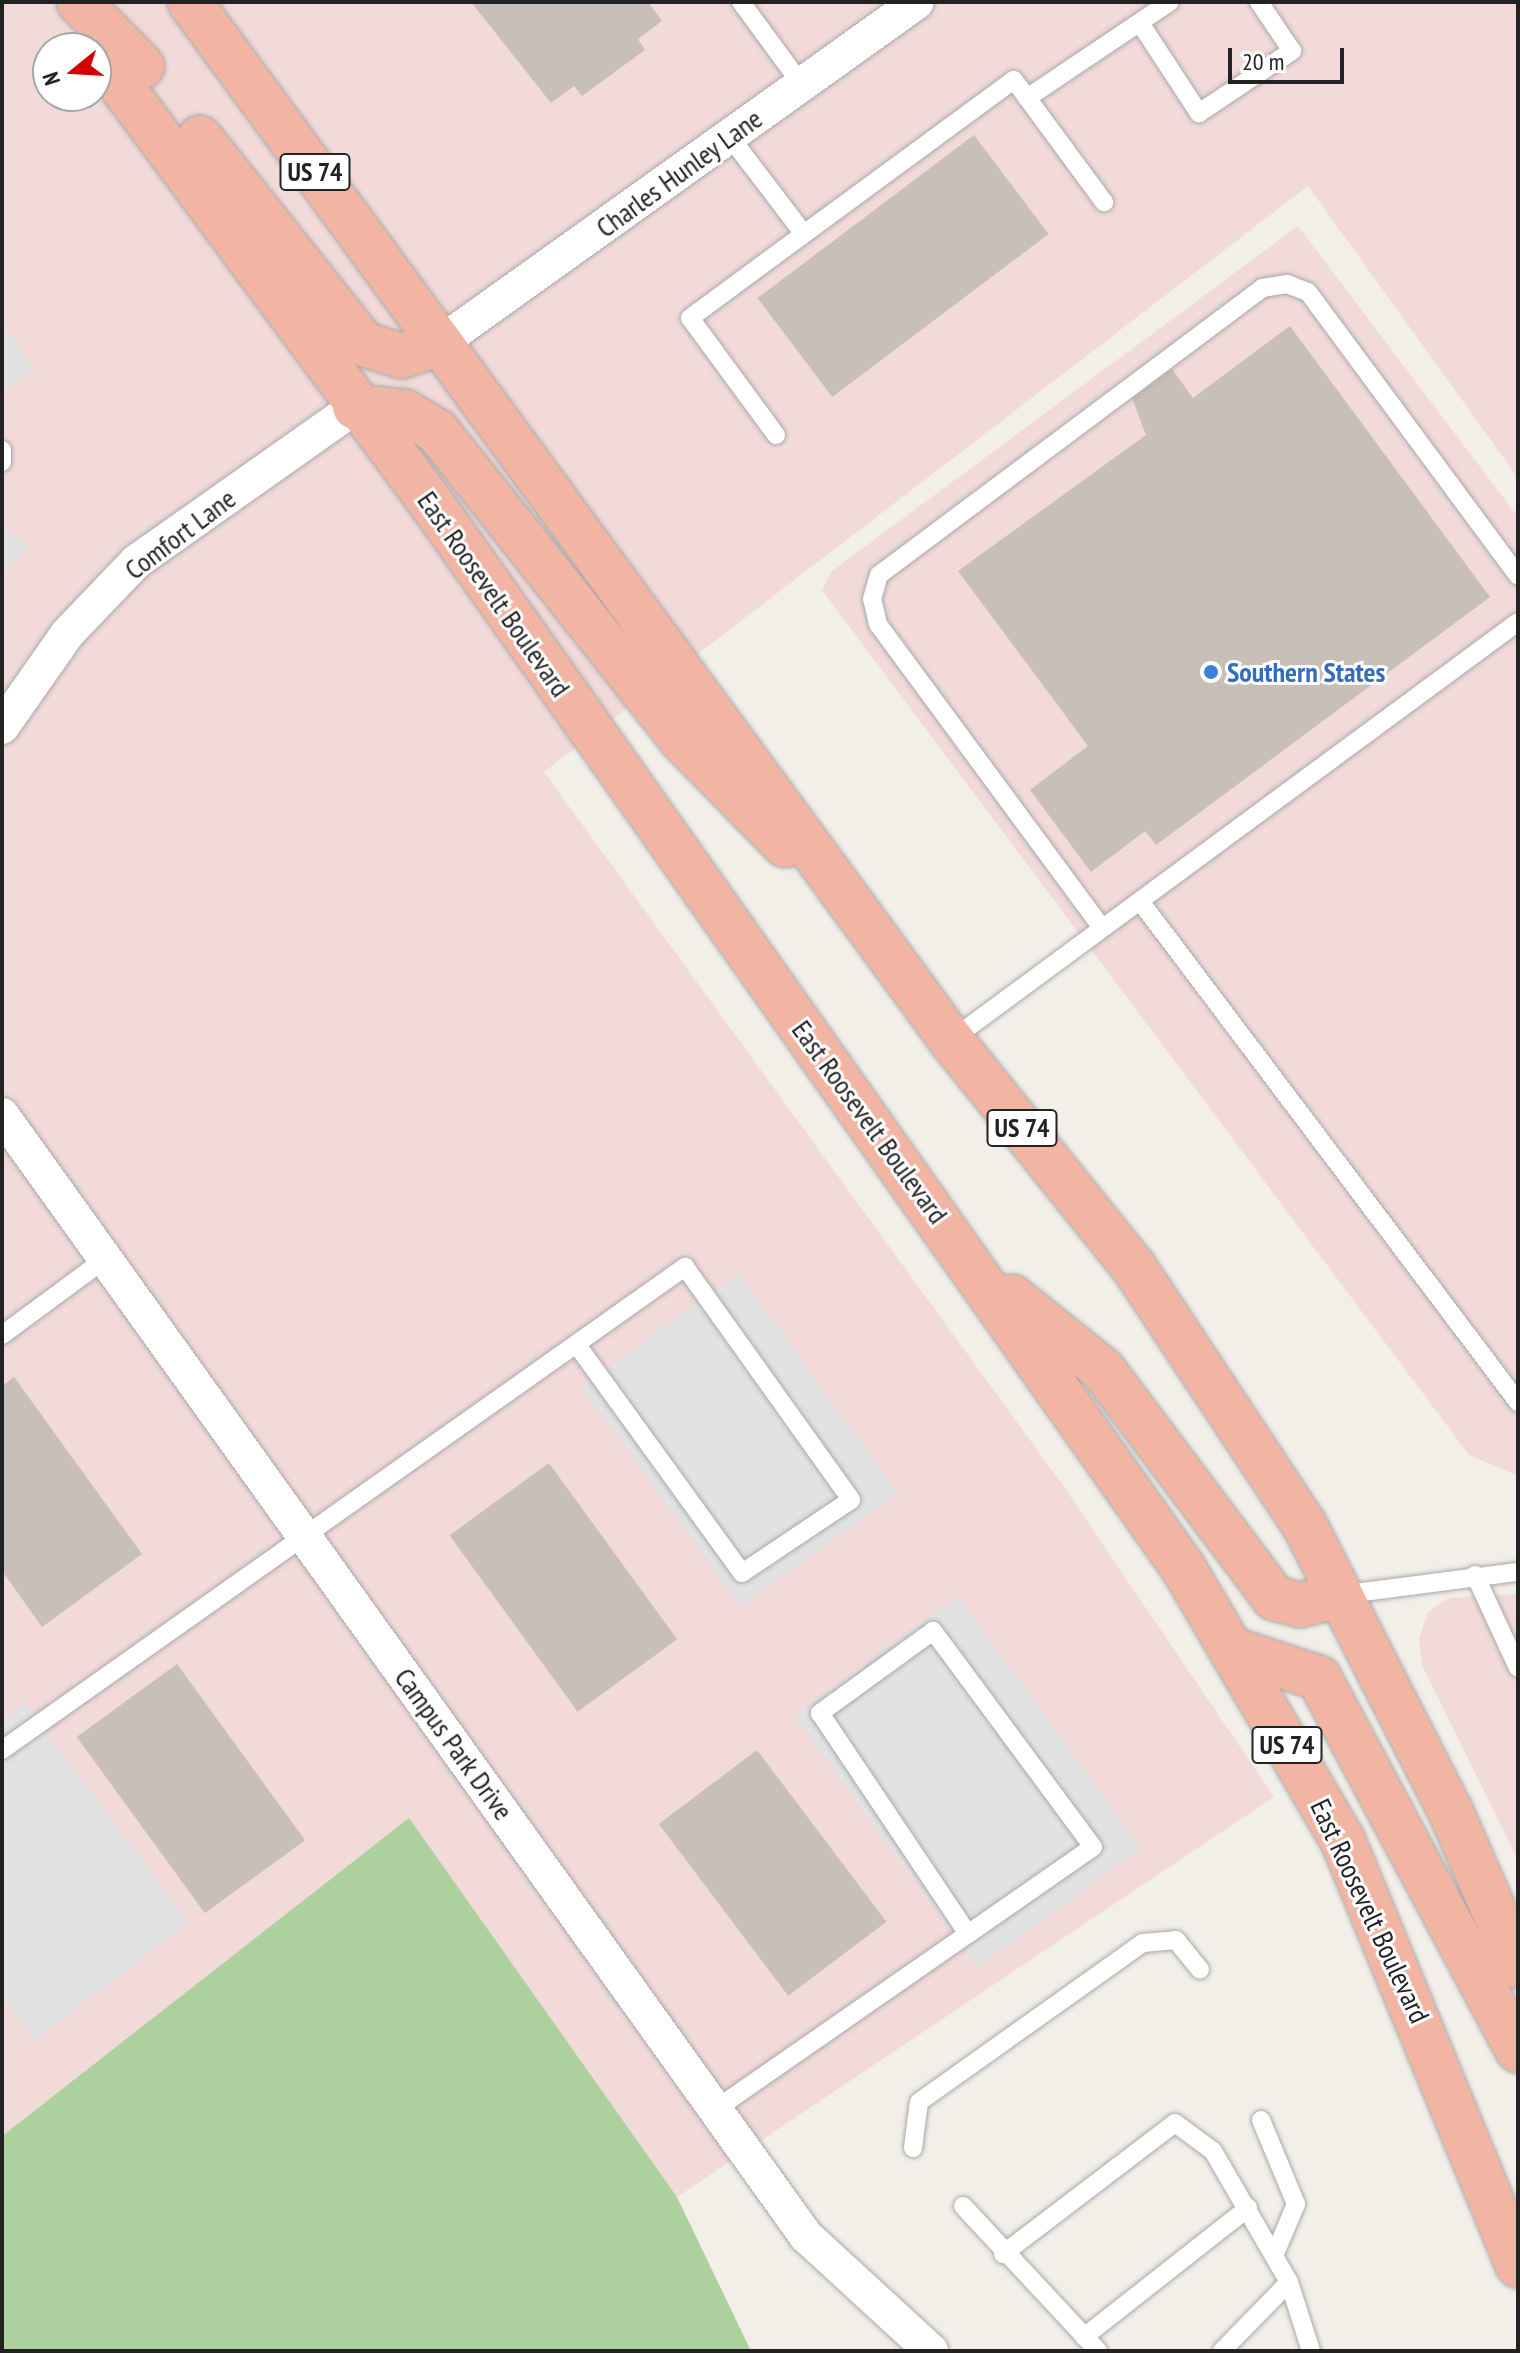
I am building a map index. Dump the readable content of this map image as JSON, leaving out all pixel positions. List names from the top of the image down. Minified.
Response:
{"streets":{"highway":["US 74","East Roosevelt Boulevard"],"street":["Charles Hunley Lane","Comfort Lane","Campus Park Drive"]},"crossings":[["US 74","Charles Hunley Lane"],["Comfort Lane","East Roosevelt Boulevard"]],"places":["Southern States"],"scale_bar":"20 m","north":"left"}
